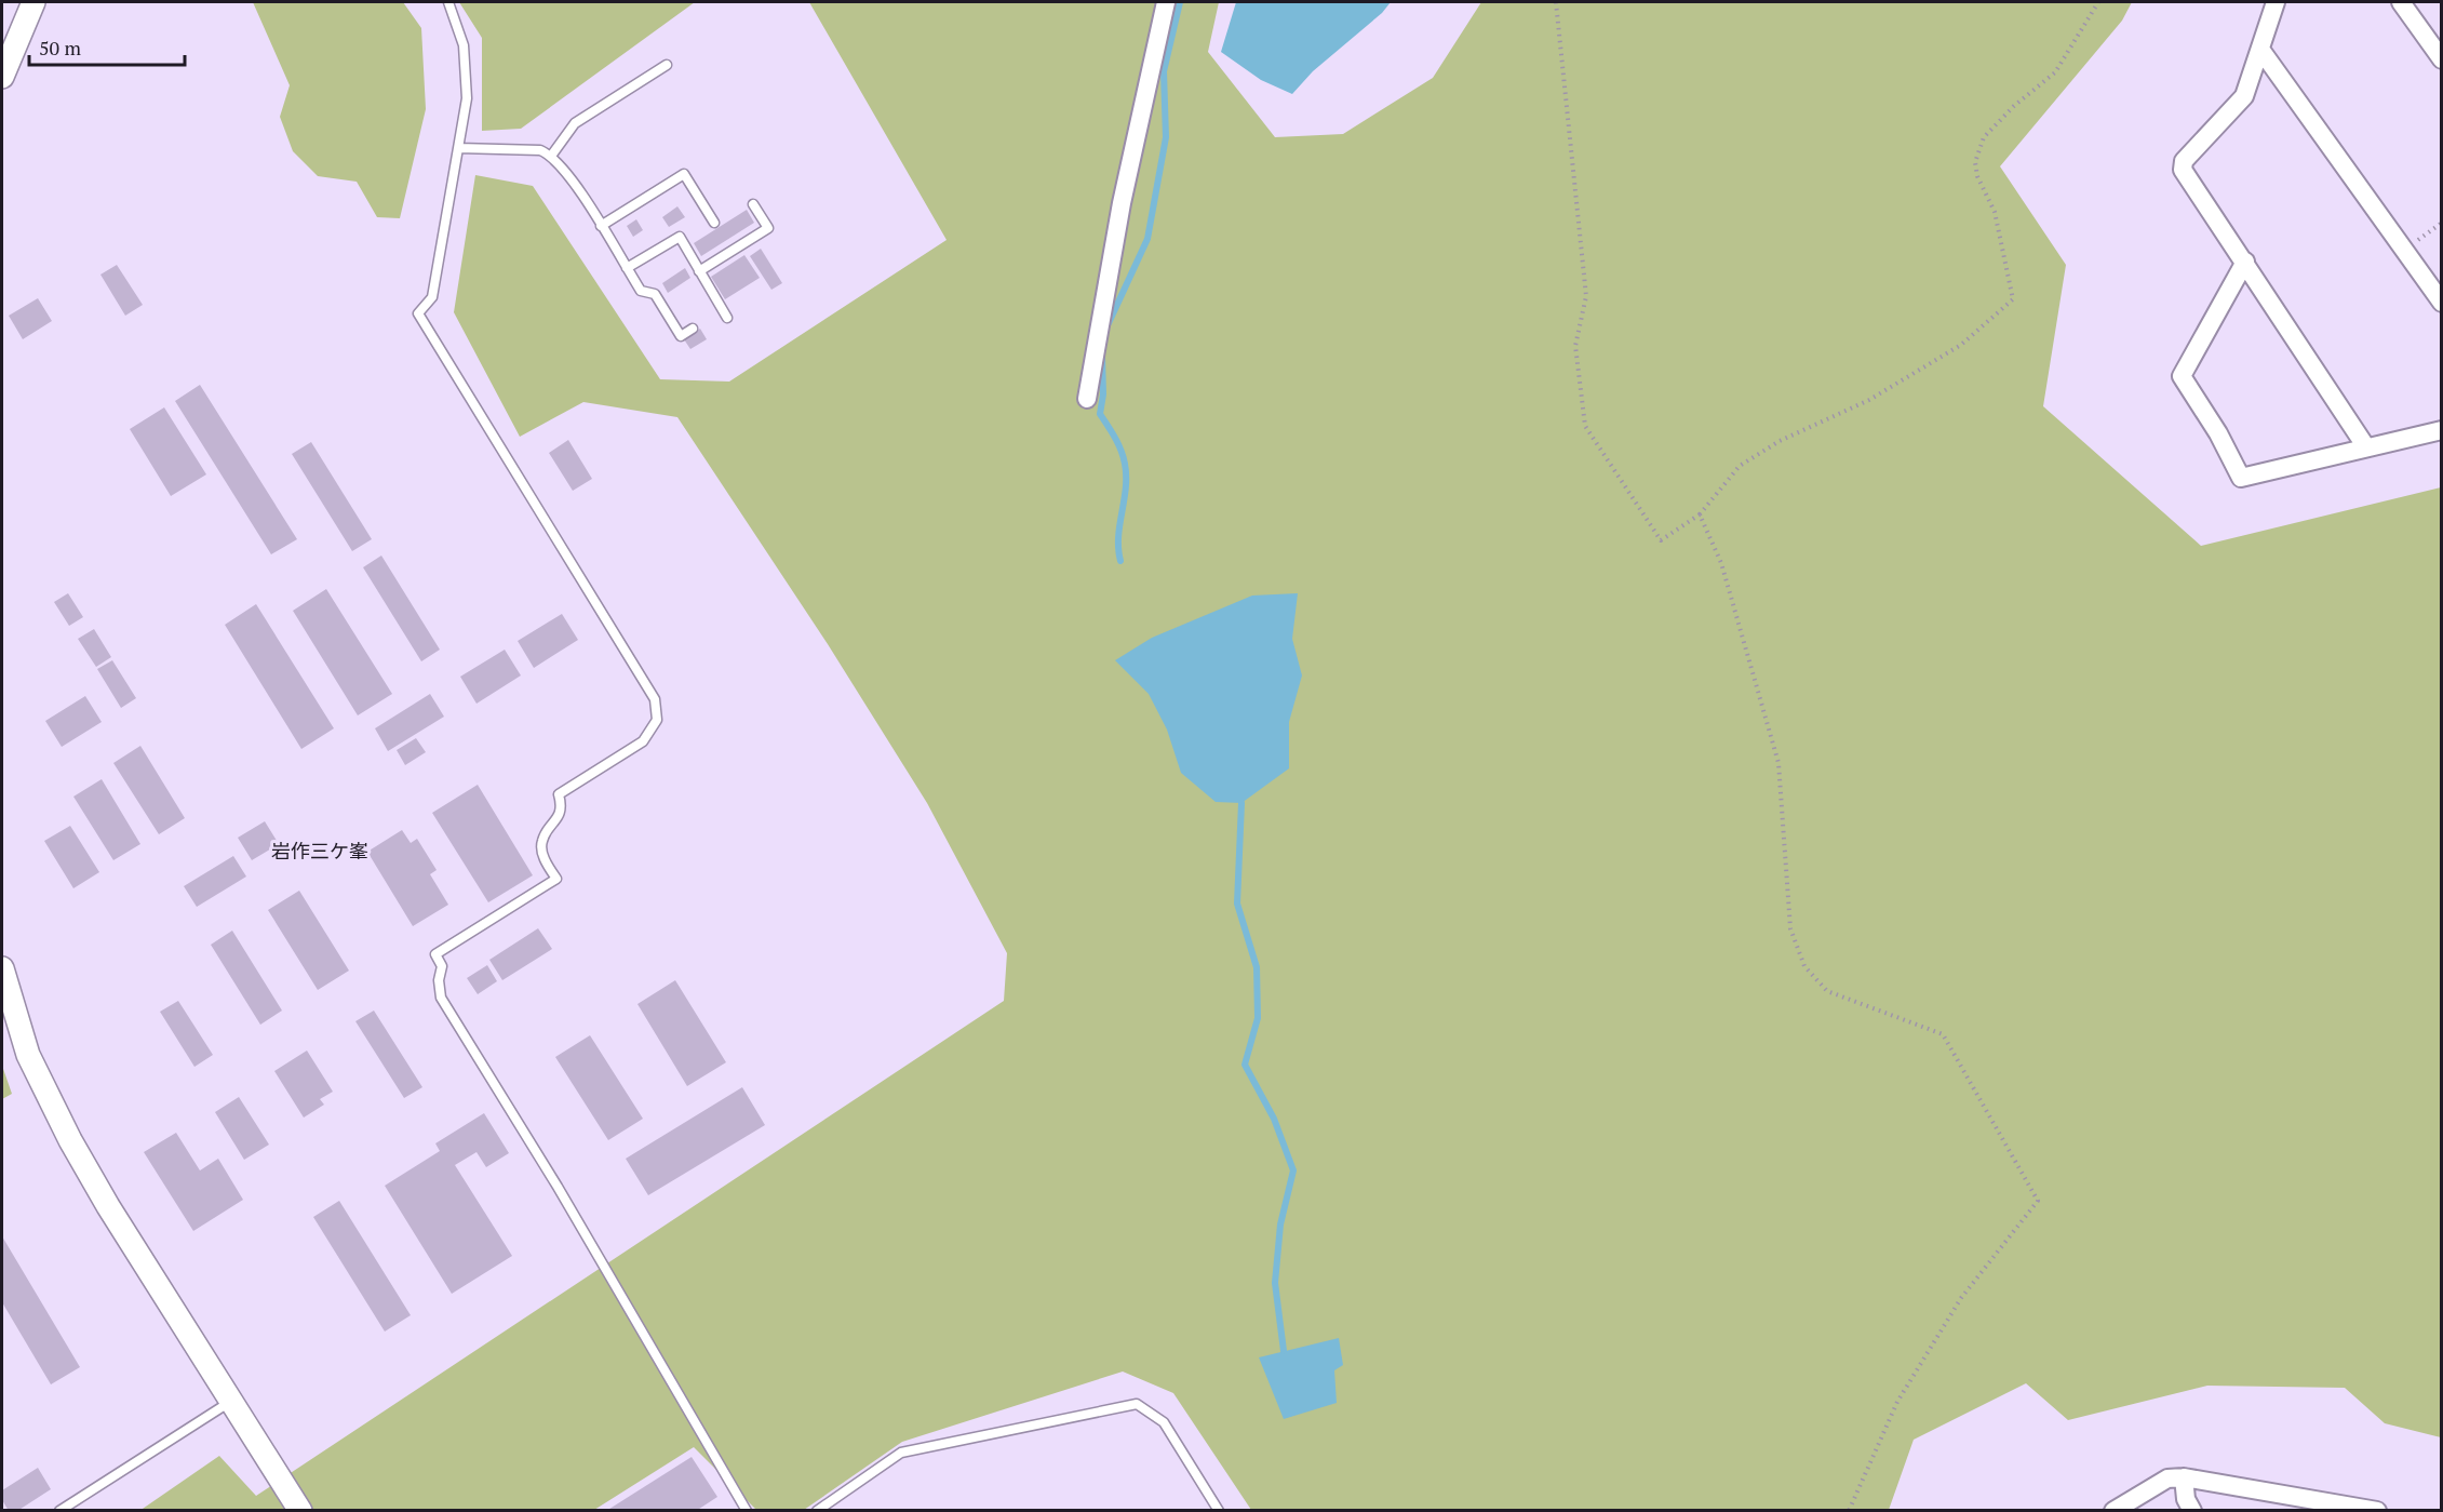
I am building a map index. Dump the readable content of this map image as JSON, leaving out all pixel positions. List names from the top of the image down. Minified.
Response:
{"districts":["岩作三ケ峯"],"scale_bar":"50 m"}
